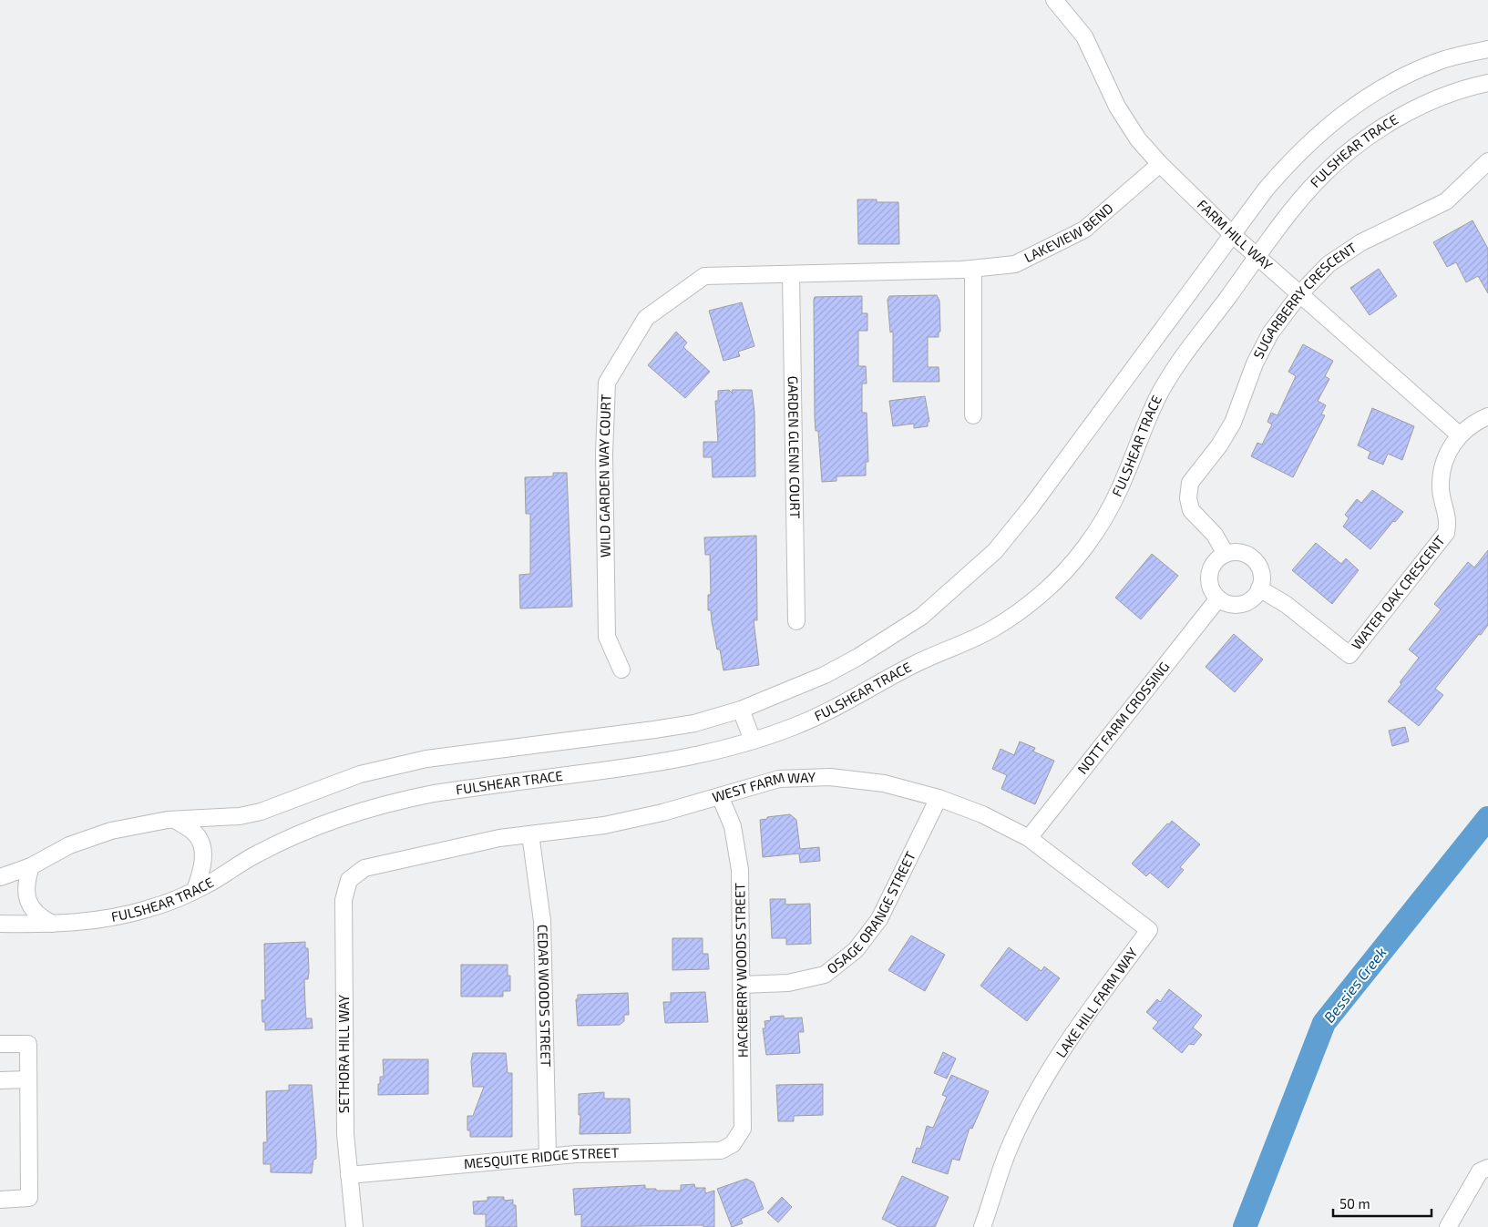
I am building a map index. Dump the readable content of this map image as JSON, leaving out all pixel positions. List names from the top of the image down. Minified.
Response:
{"streets":{"street":["FULSHEAR TRACE","LAKEVIEW BEND","FARM HILL WAY","SUGARBERRY CRESCENT","GARDEN GLENN COURT","WILD GARDEN WAY COURT","WATER OAK CRESCENT","NOTT FARM CROSSING","WEST FARM WAY","OSAGE ORANGE STREET","HACKBERRY WOODS STREET","CEDAR WOODS STREET","LAKE HILL FARM WAY","SETHORA HILL WAY","MESQUITE RIDGE STREET"]},"crossings":[["FULSHEAR TRACE","FARM HILL WAY"],["LAKEVIEW BEND","FARM HILL WAY"],["LAKEVIEW BEND","WILD GARDEN WAY COURT"],["FARM HILL WAY","SUGARBERRY CRESCENT"],["FARM HILL WAY","WATER OAK CRESCENT"],["SUGARBERRY CRESCENT","WATER OAK CRESCENT"],["SUGARBERRY CRESCENT","NOTT FARM CROSSING"],["GARDEN GLENN COURT","WILD GARDEN WAY COURT"],["WATER OAK CRESCENT","NOTT FARM CROSSING"],["NOTT FARM CROSSING","WEST FARM WAY"],["WEST FARM WAY","OSAGE ORANGE STREET"],["WEST FARM WAY","HACKBERRY WOODS STREET"],["WEST FARM WAY","CEDAR WOODS STREET"],["WEST FARM WAY","LAKE HILL FARM WAY"],["WEST FARM WAY","SETHORA HILL WAY"],["OSAGE ORANGE STREET","HACKBERRY WOODS STREET"],["HACKBERRY WOODS STREET","MESQUITE RIDGE STREET"],["CEDAR WOODS STREET","MESQUITE RIDGE STREET"],["SETHORA HILL WAY","MESQUITE RIDGE STREET"]],"water":["Bessies Creek"],"scale_bar":"50 m"}
